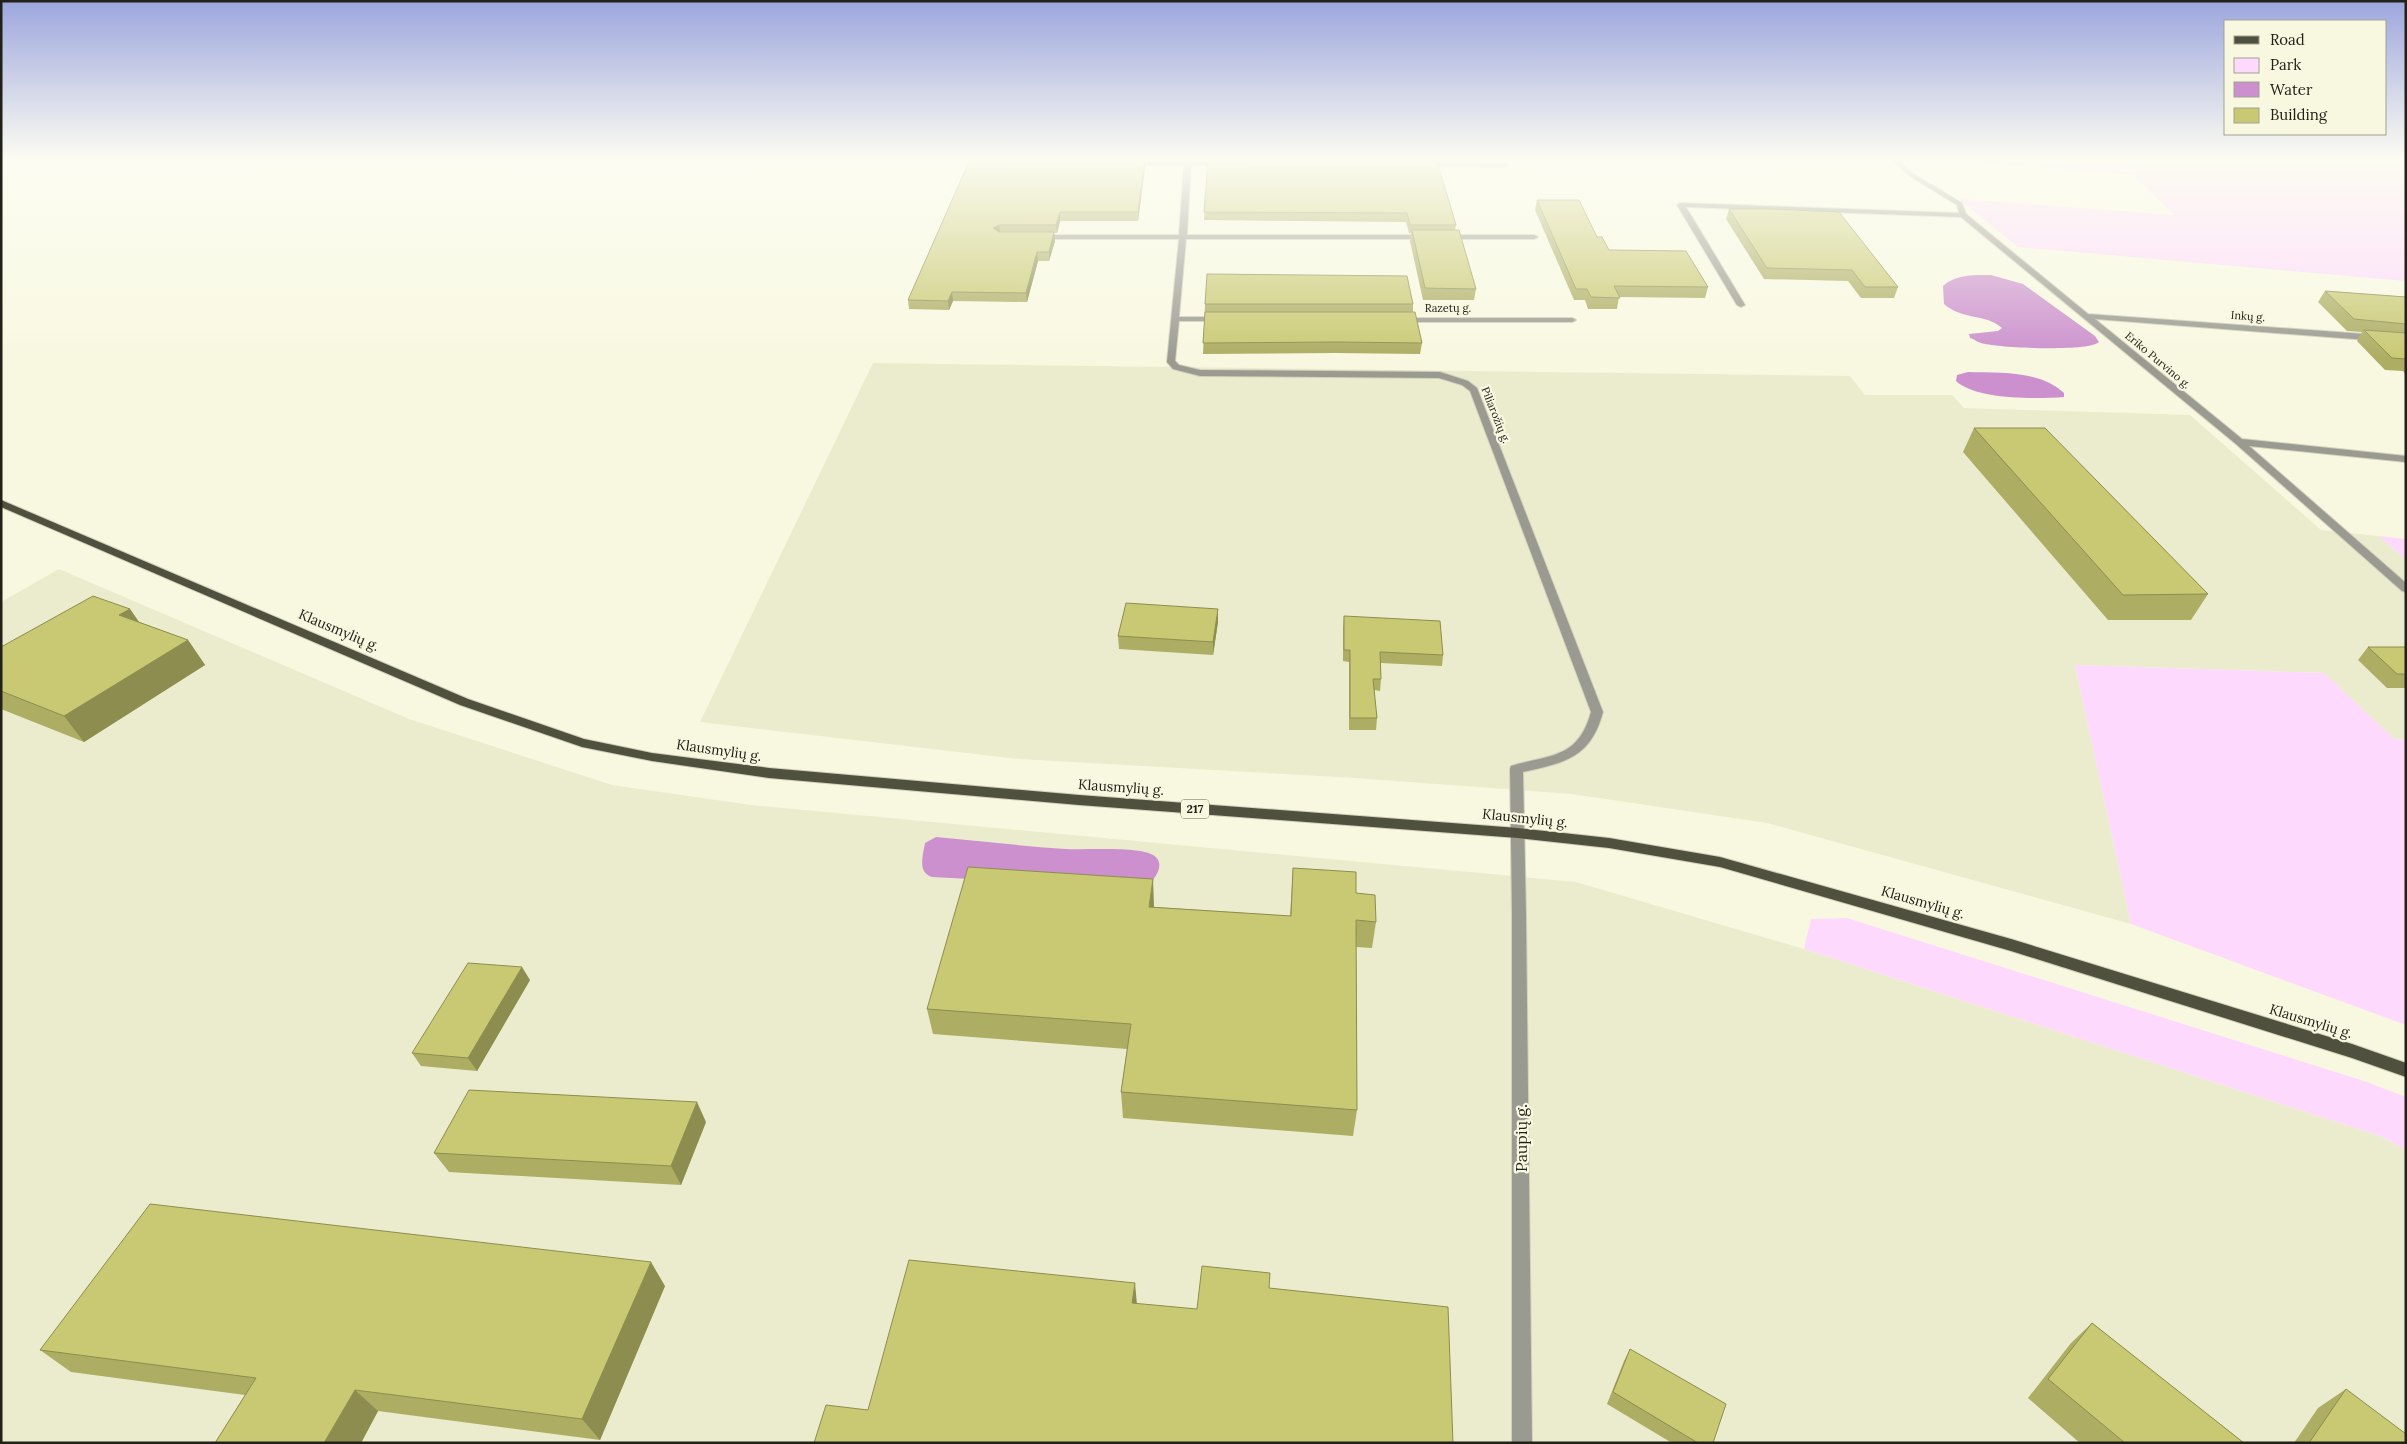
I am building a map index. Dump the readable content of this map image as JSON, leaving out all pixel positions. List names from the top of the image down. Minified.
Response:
{"streets":{"main road":["Klausmylių g.","217"],"street":["Razetų g.","Inkų g.","Eriko Purvino g.","Piliarožių g.","Paupių g."]},"crossings":[["Inkų g.","Eriko Purvino g."],["Piliarožių g.","Klausmylių g."],["Piliarožių g.","Paupių g."],["Klausmylių g.","Paupių g."]],"legend":["Road","Park","Water","Building"]}
